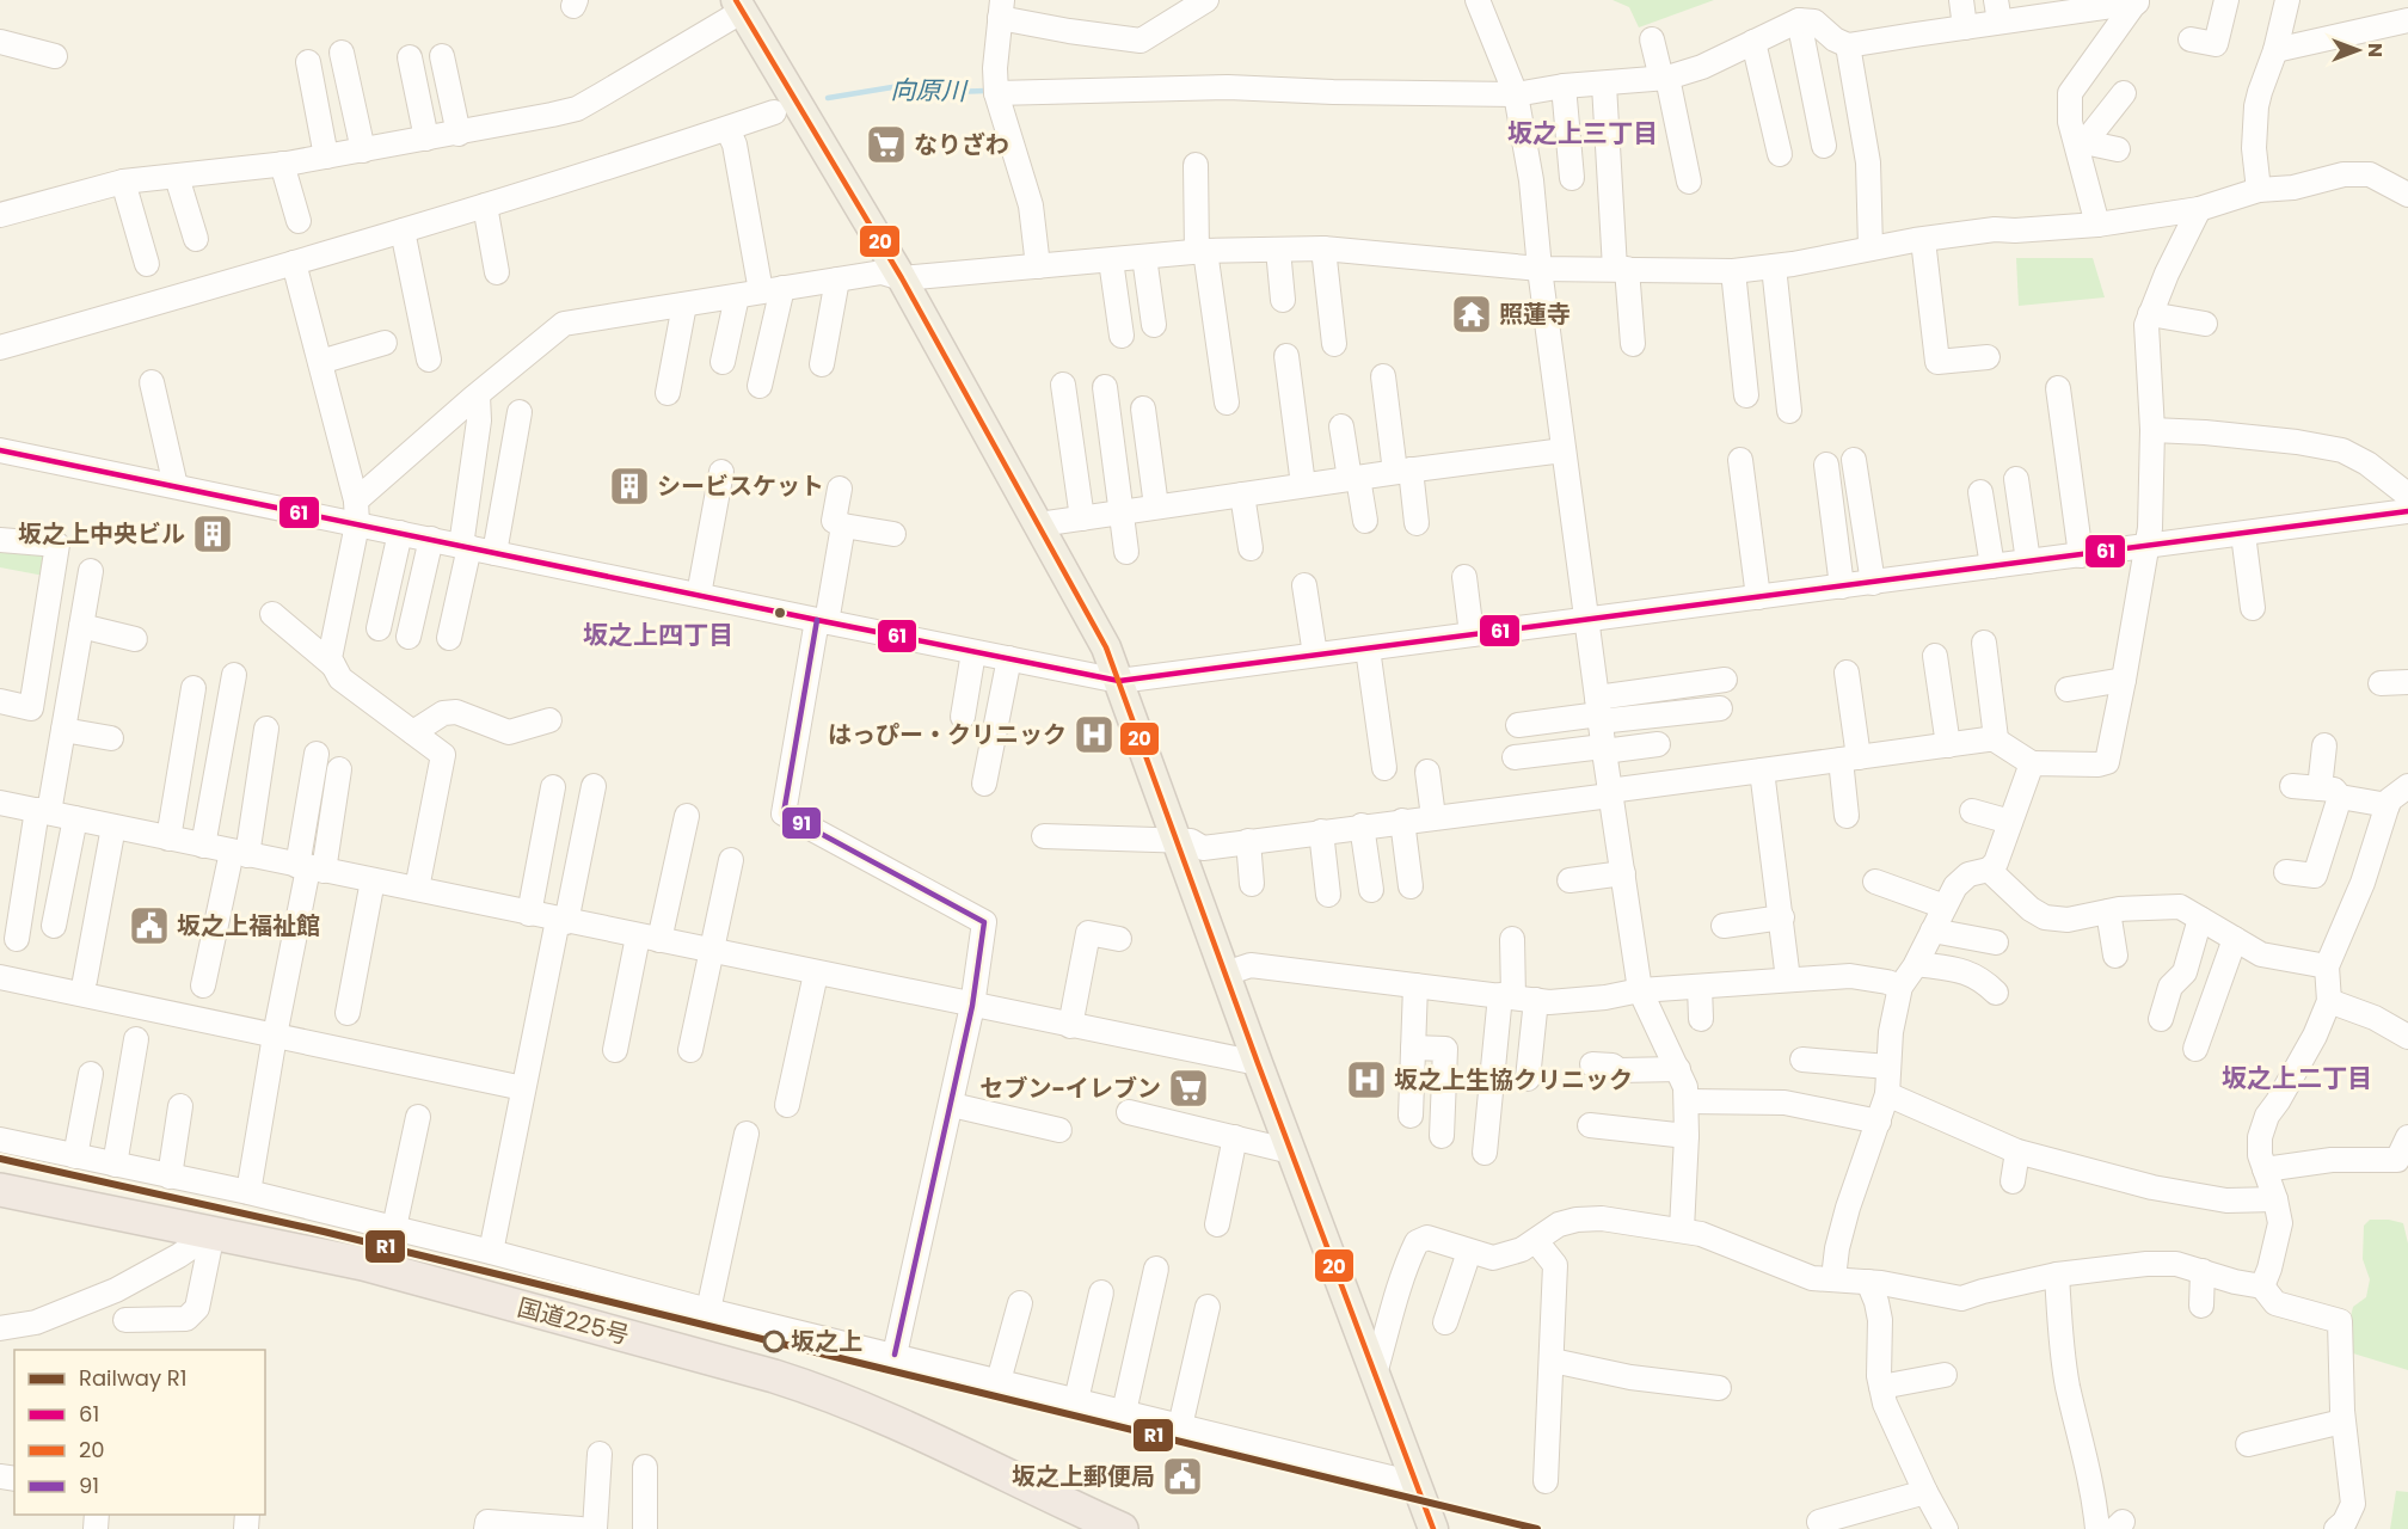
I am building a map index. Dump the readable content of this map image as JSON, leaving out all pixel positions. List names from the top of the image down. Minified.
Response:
{"streets":{"highway":["国道225号"]},"districts":["坂之上三丁目","坂之上四丁目","坂之上二丁目"],"water":["向原川"],"places":{"supermarket":["なりざわ","セブン-イレブン"],"temple":["照蓮寺"],"building":["シービスケット","坂之上中央ビル"],"hospital":["はっぴー・クリニック","坂之上生協クリニック"],"public building":["坂之上福祉館","坂之上郵便局"],"other":["坂之上"]},"lines":["transit line 20","transit line 61","transit line 91","rail line R1"],"legend":["Railway R1","61","20","91"],"north":"right"}
